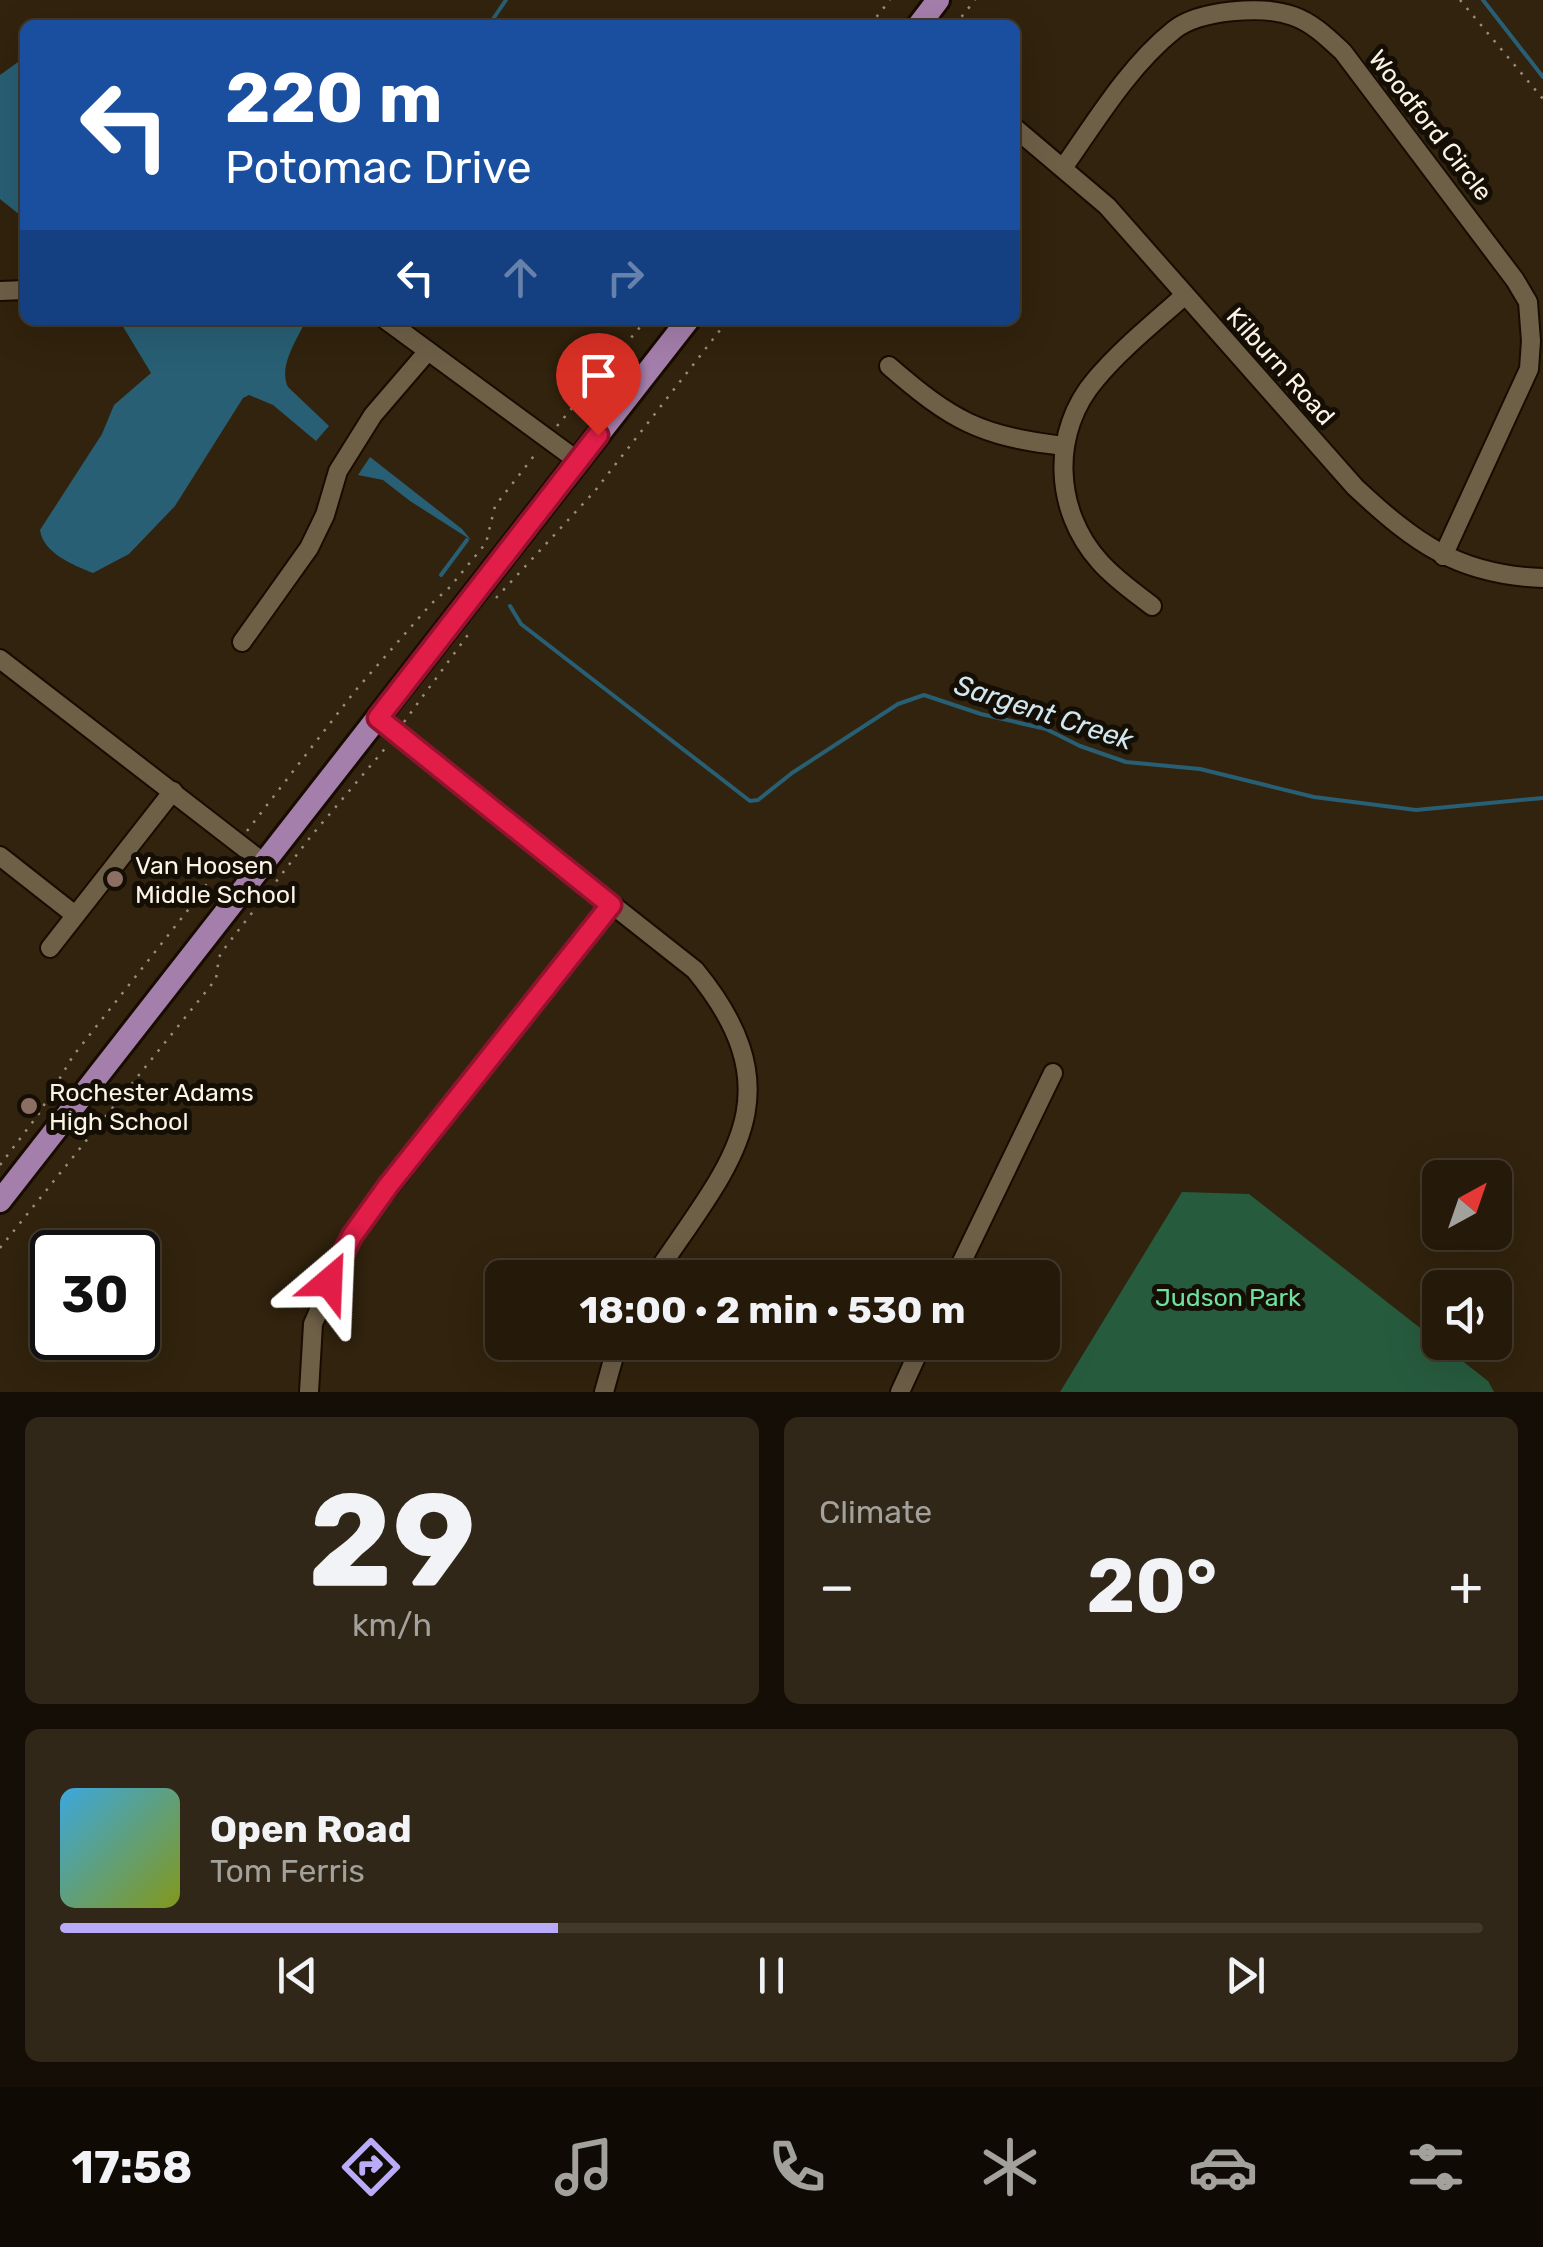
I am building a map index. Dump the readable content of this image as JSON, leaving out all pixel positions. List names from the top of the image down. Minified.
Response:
{"streets":{"street":["Woodford Circle","Kilburn Road"]},"crossings":[["Woodford Circle","Kilburn Road"]],"water":["Sargent Creek"],"parks":["Judson Park"],"places":["Van Hoosen Middle School","Rochester Adams High School"],"north":"top right","page":{"turn":["220 m","Potomac Drive"],"limit":"30","trip":"18:00 · 2 min · 530 m","tile":[["29","km/h"],"Climate"],"heat":["−","20°","+"],"song":["Open Road","Tom Ferris"],"tabs":"17:58"}}
